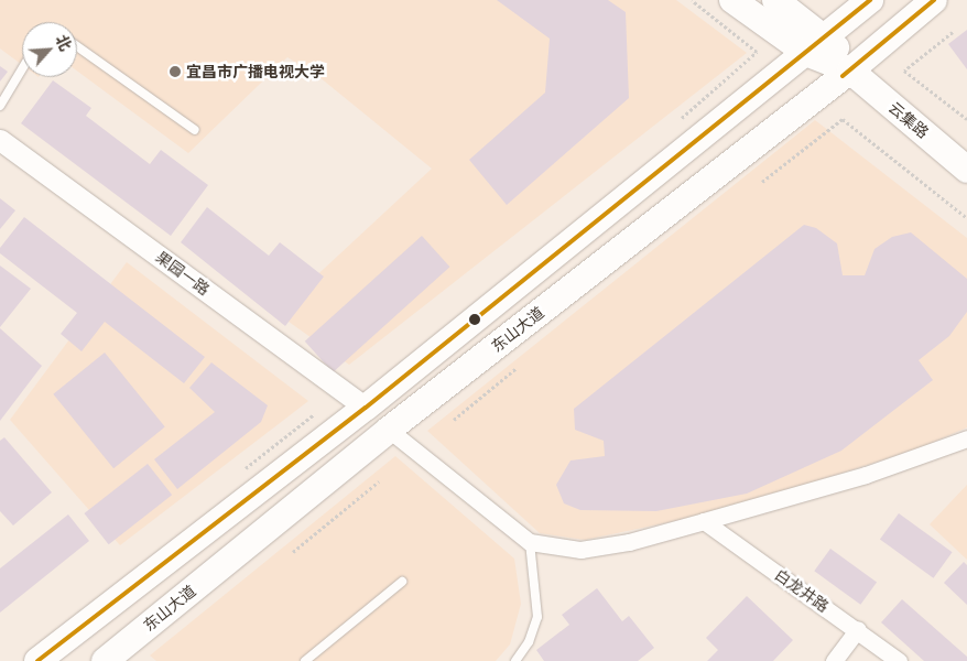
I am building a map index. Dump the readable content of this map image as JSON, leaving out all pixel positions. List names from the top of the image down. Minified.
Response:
{"streets":{"main road":["云集路","东山大道"],"street":["果园一路","白龙井路"]},"crossings":[["云集路","东山大道"]],"places":["宜昌市广播电视大学"],"north":"top right"}
